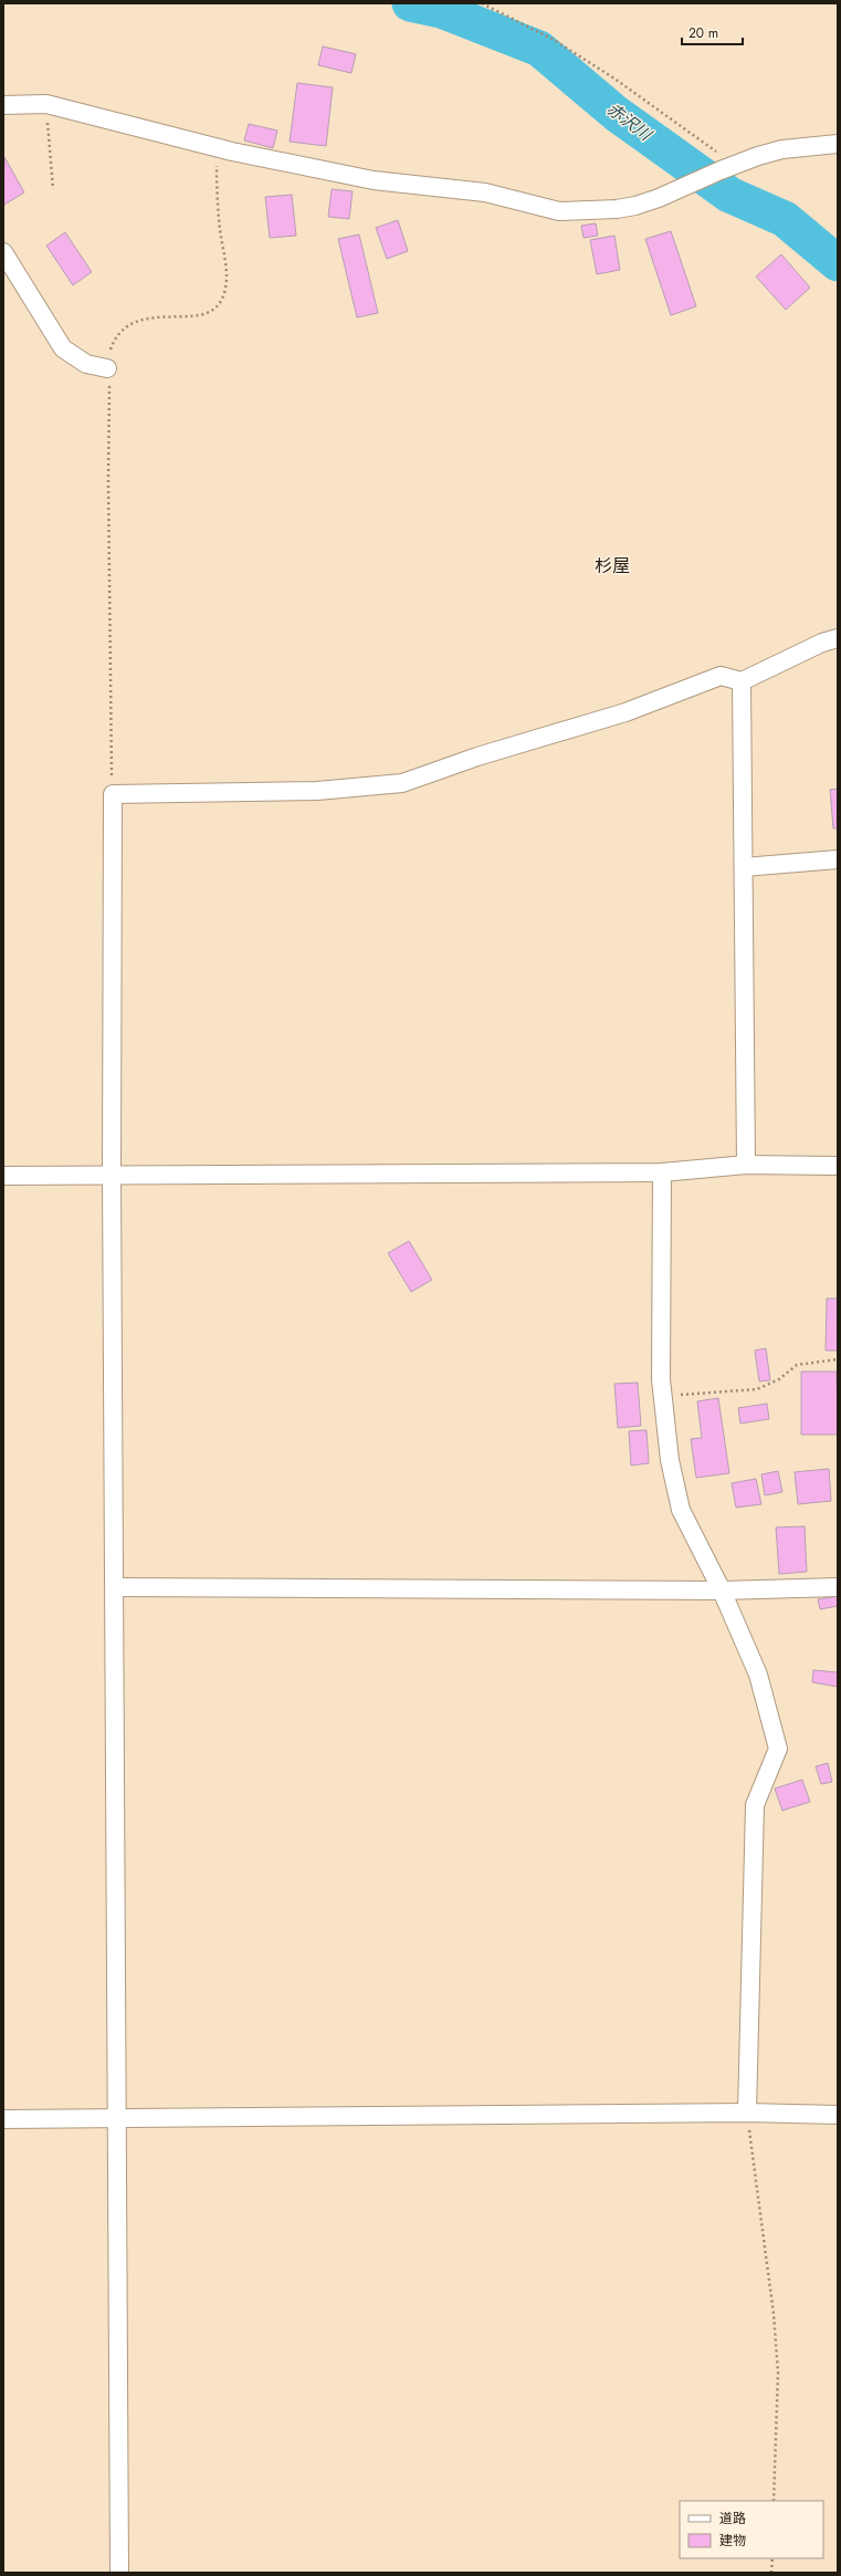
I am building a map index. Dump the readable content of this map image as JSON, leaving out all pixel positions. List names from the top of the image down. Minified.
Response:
{"districts":["杉屋"],"water":["赤沢川"],"legend":["道路","建物"],"scale_bar":"20 m"}
